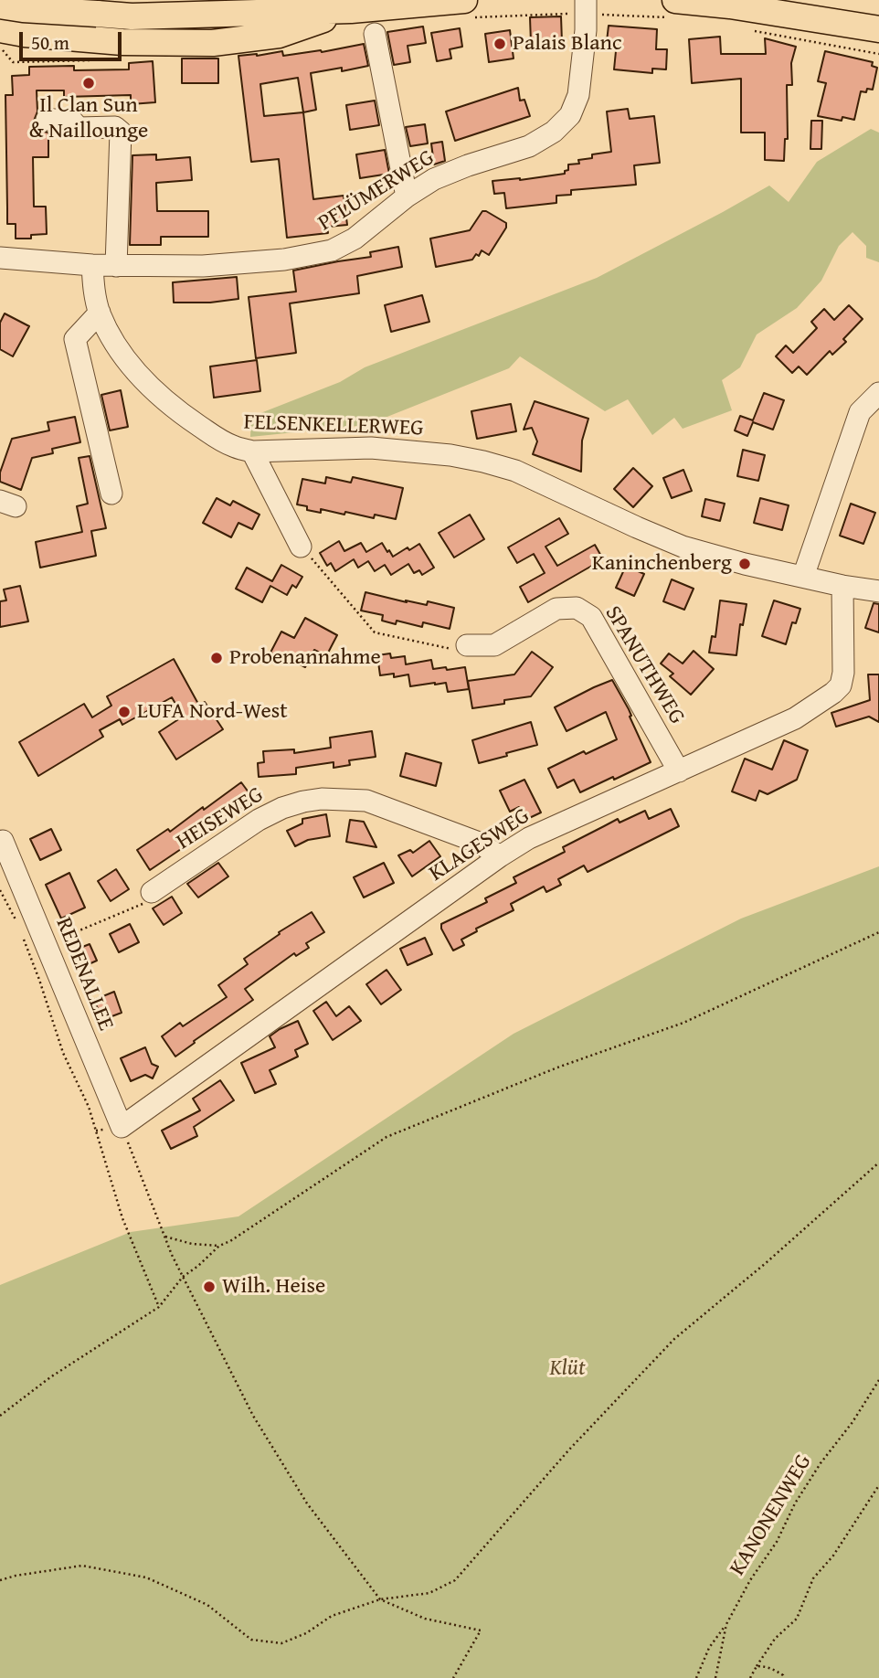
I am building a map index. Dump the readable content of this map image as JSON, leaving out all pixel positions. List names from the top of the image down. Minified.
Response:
{"streets":{"street":["PFLÜMERWEG","FELSENKELLERWEG","SPANUTHWEG","HEISEWEG","KLAGESWEG","REDENALLEE"],"path":["KANONENWEG"]},"crossings":[["PFLÜMERWEG","FELSENKELLERWEG"],["FELSENKELLERWEG","KLAGESWEG"],["SPANUTHWEG","KLAGESWEG"],["HEISEWEG","KLAGESWEG"],["KLAGESWEG","REDENALLEE"]],"parks":["Klüt"],"places":["Palais Blanc","Il Clan Sun & Naillounge","Kaninchenberg","Probenannahme","LUFA Nord-West","Wilh. Heise"],"scale_bar":"50 m"}
